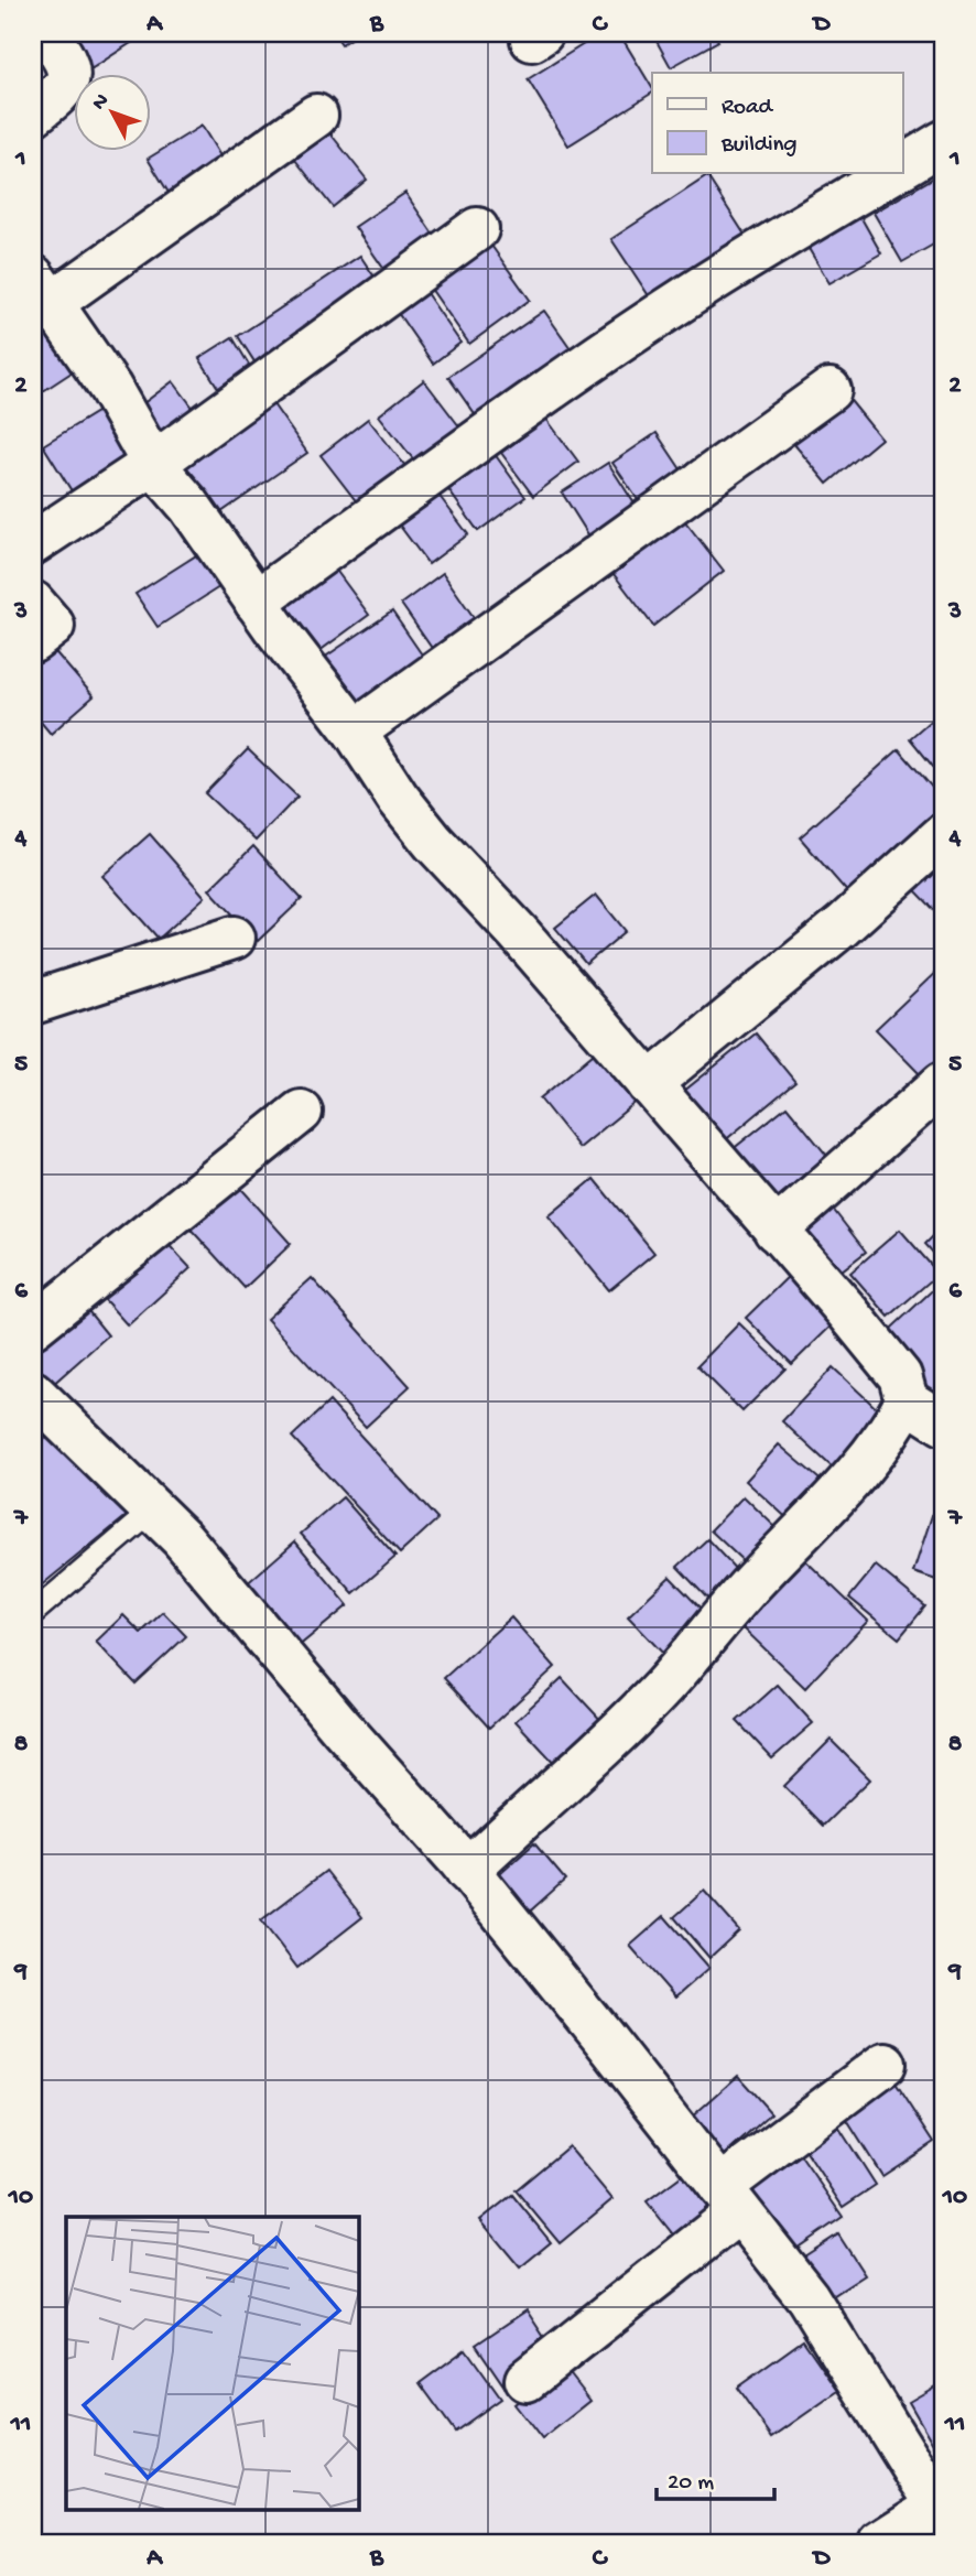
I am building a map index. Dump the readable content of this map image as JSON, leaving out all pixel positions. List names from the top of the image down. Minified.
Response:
{"legend":["Road","Building"],"scale_bar":"20 m","north":"top left","grid":{"columns":["A","B","C","D"],"rows":["1","2","3","4","5","6","7","8","9","10","11"]}}
